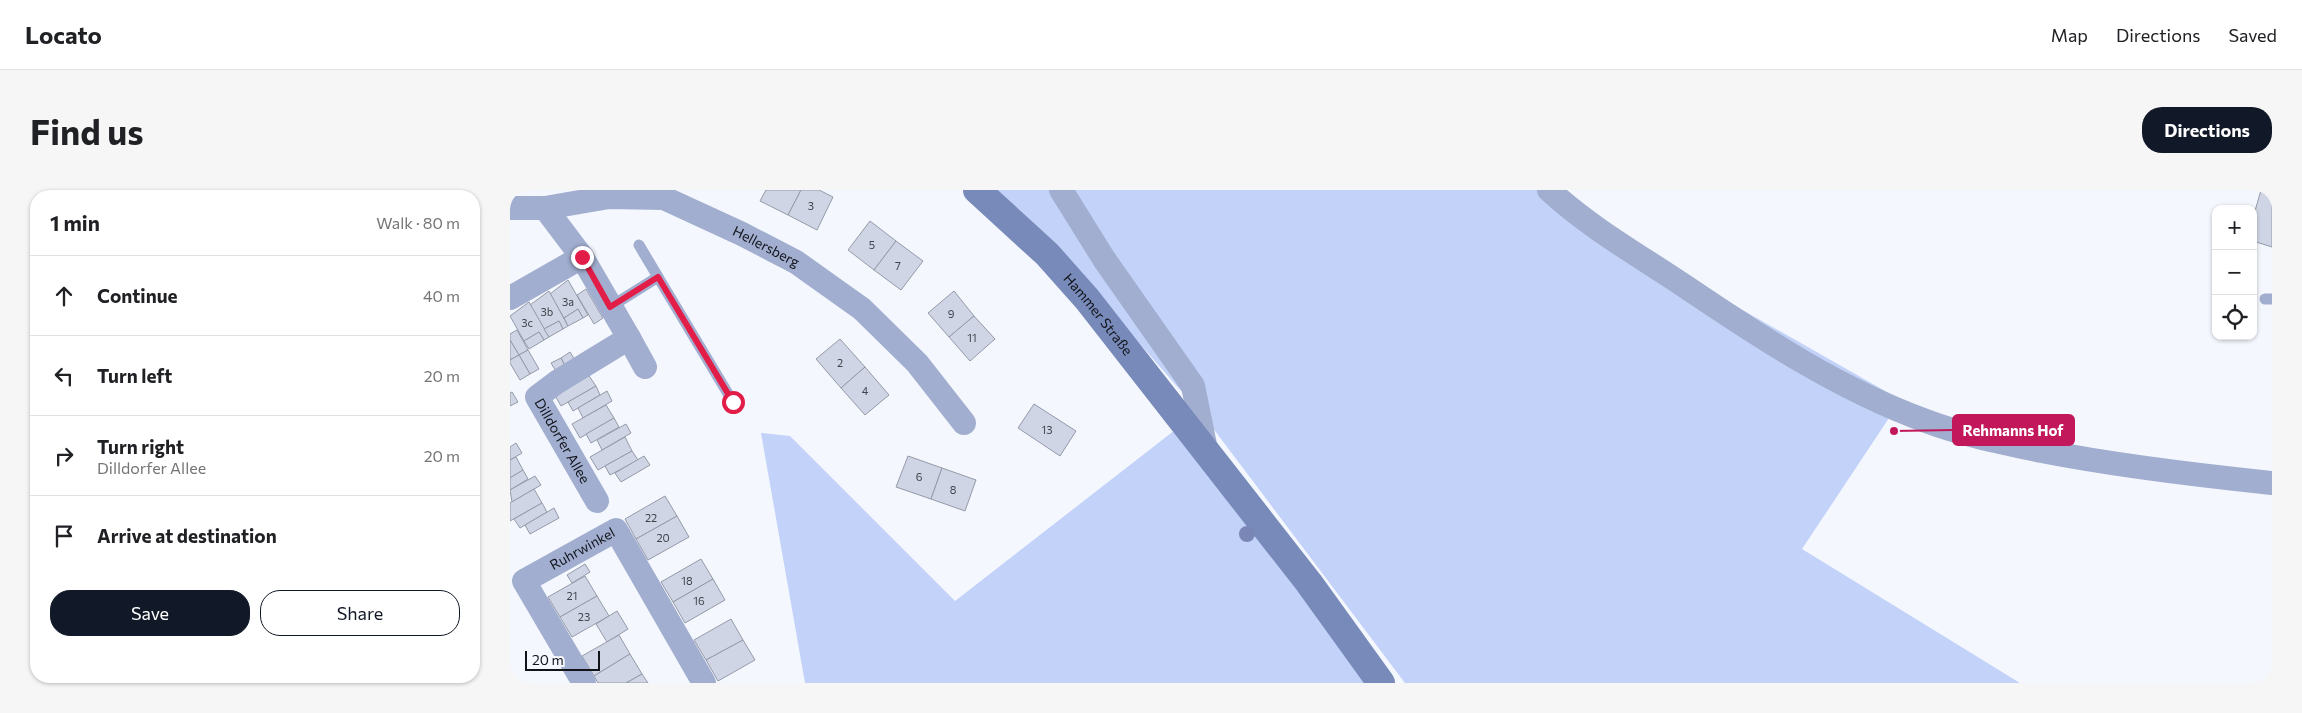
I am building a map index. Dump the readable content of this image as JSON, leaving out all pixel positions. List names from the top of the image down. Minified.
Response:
{"streets":{"main road":["Hammer Straße"],"street":["Hellersberg","Dilldorfer Allee","Ruhrwinkel"]},"places":["Rehmanns Hof"],"house_numbers":["3","5","7","3a","3b","9","3c","11","2","4","13","6","8","22","20","18","21","16","23"],"scale_bar":"20 m","page":{"header":"Locato","nav":["Map","Directions","Saved"],"buttons":["Directions",["Save","Share"]],"title":"Find us","heading":["1 min","Walk · 80 m"],"map_buttons":["+","−"],"list":[["Continue","40 m"],["Turn left","20 m"],["Turn right","Dilldorfer Allee","20 m"],"Arrive at destination"],"scale":"20 m"}}
